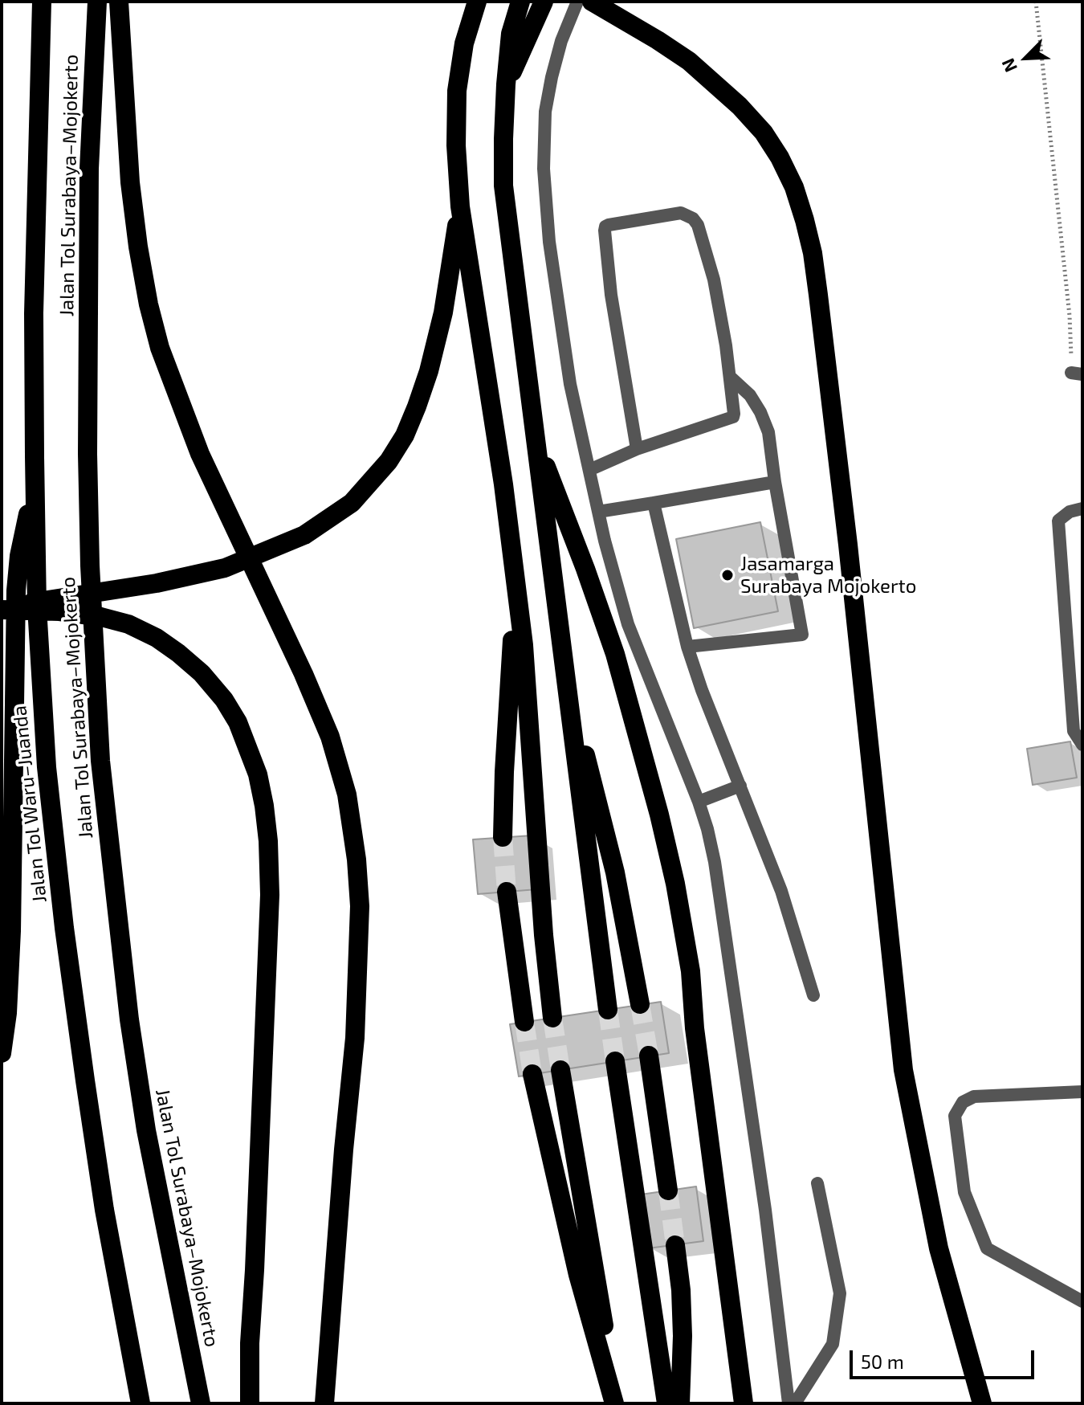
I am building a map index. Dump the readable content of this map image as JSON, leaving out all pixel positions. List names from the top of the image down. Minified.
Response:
{"streets":{"highway":["Jalan Tol Surabaya–Mojokerto","Jalan Tol Waru–Juanda"]},"places":["Jasamarga Surabaya Mojokerto"],"scale_bar":"50 m","north":"bottom left"}
